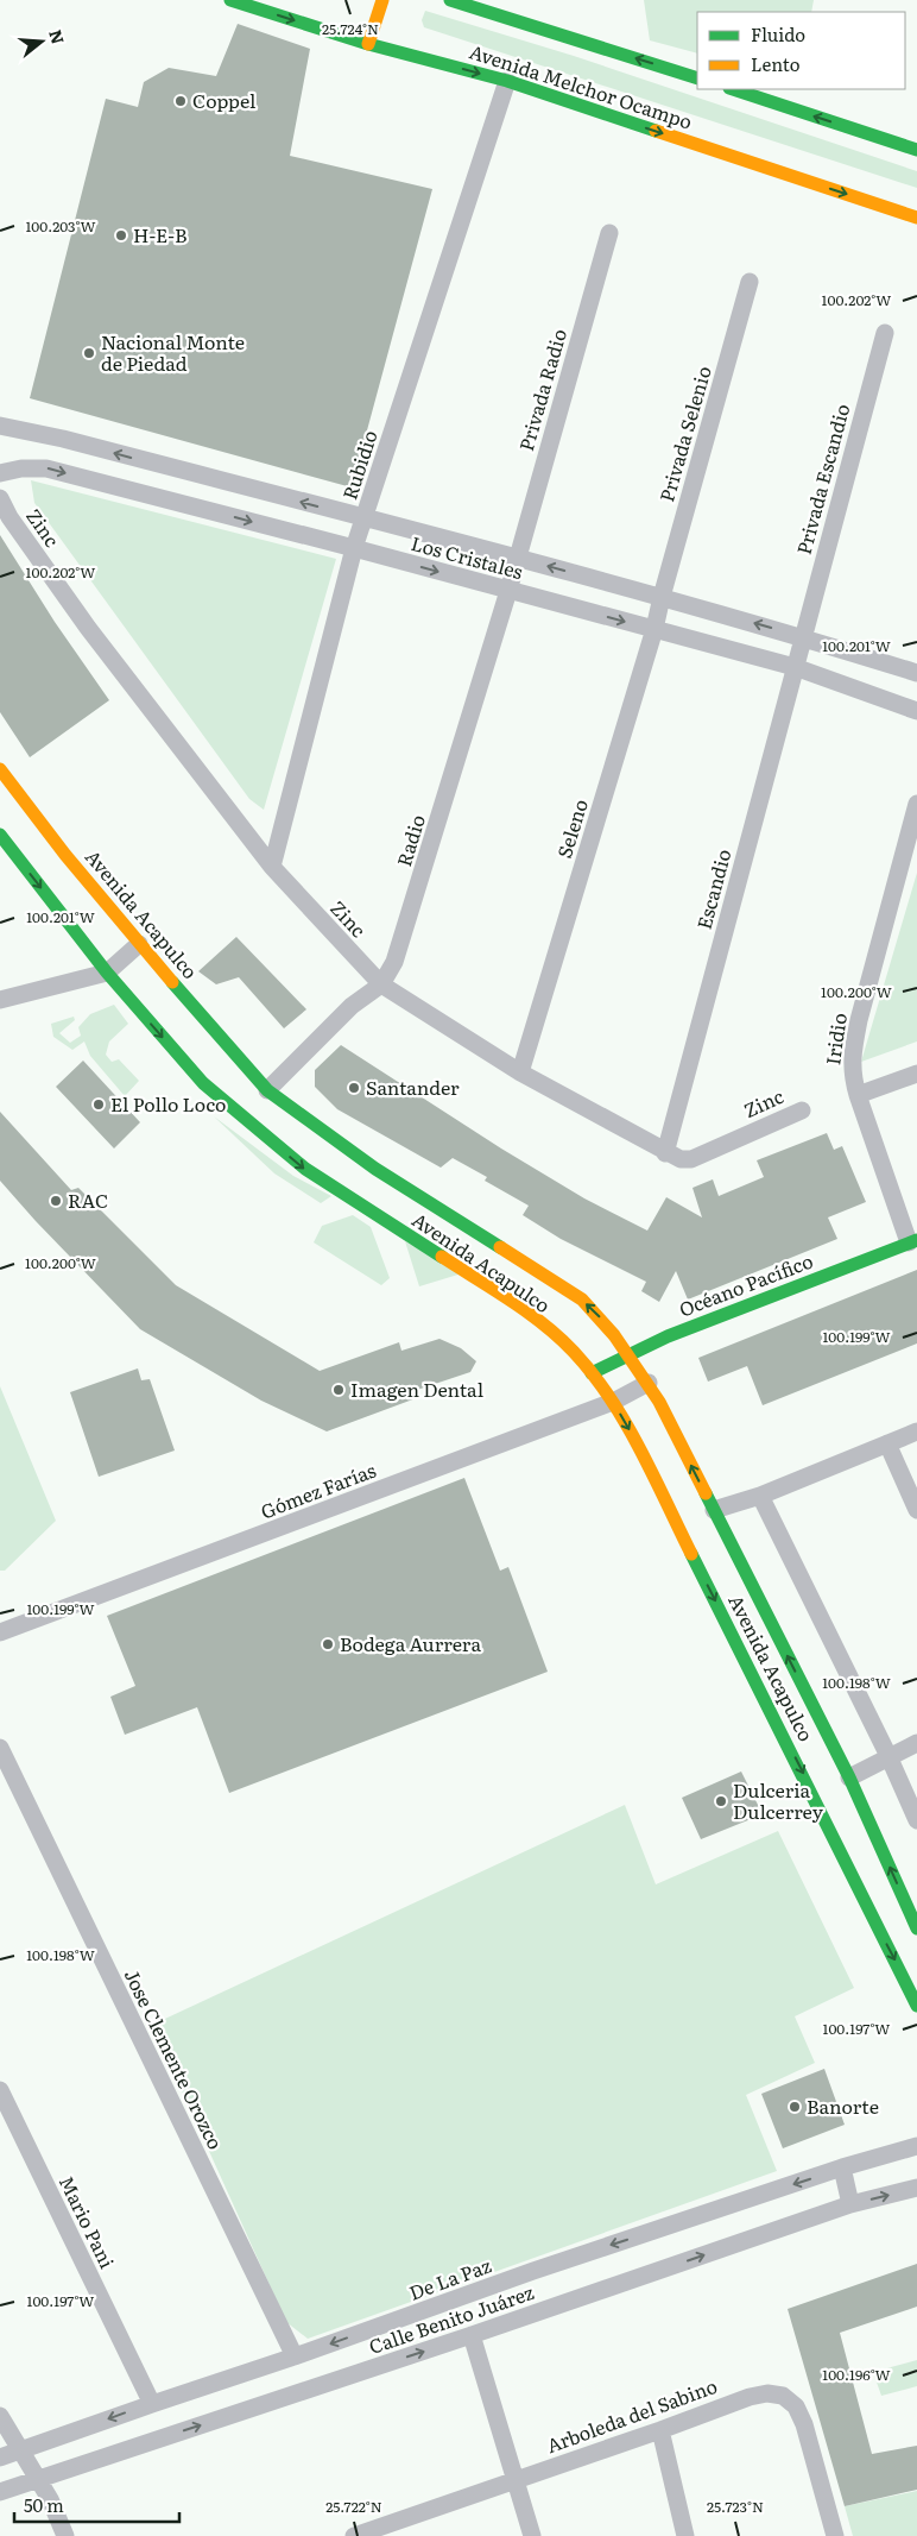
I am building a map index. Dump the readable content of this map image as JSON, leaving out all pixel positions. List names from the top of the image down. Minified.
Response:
{"streets":{"main road":["Avenida Melchor Ocampo","Avenida Acapulco","Océano Pacífico"],"street":["Privada Radio","Privada Selenio","Rubidio","Privada Escandio","Zinc","Los Cristales","Seleno","Radio","Escandio","Iridio","Gómez Farías","Jose Clemente Orozco","Mario Pani","De La Paz","Calle Benito Juárez","Arboleda del Sabino"]},"crossings":[["Avenida Melchor Ocampo","Rubidio"],["Privada Radio","Los Cristales"],["Privada Radio","Radio"],["Privada Selenio","Los Cristales"],["Privada Selenio","Seleno"],["Rubidio","Zinc"],["Rubidio","Los Cristales"],["Privada Escandio","Los Cristales"],["Privada Escandio","Escandio"],["Zinc","Seleno"],["Zinc","Radio"],["Zinc","Escandio"],["Los Cristales","Seleno"],["Los Cristales","Radio"],["Los Cristales","Escandio"],["Radio","Avenida Acapulco"],["Avenida Acapulco","Océano Pacífico"],["Avenida Acapulco","Gómez Farías"],["Iridio","Océano Pacífico"],["Jose Clemente Orozco","De La Paz"],["Mario Pani","De La Paz"]],"one_way":["De La Paz","Calle Benito Juárez"],"places":["Coppel","H-E-B","Nacional Monte de Piedad","Santander","El Pollo Loco","RAC","Imagen Dental","Bodega Aurrera","Dulceria Dulcerrey","Banorte"],"legend":["Fluido","Lento"],"scale_bar":"50 m","north":"right","coordinates":["25.724°N","100.203°W","100.202°W","100.201°W","100.200°W","100.199°W","100.198°W","100.197°W","100.196°W","25.722°N","25.723°N"]}
